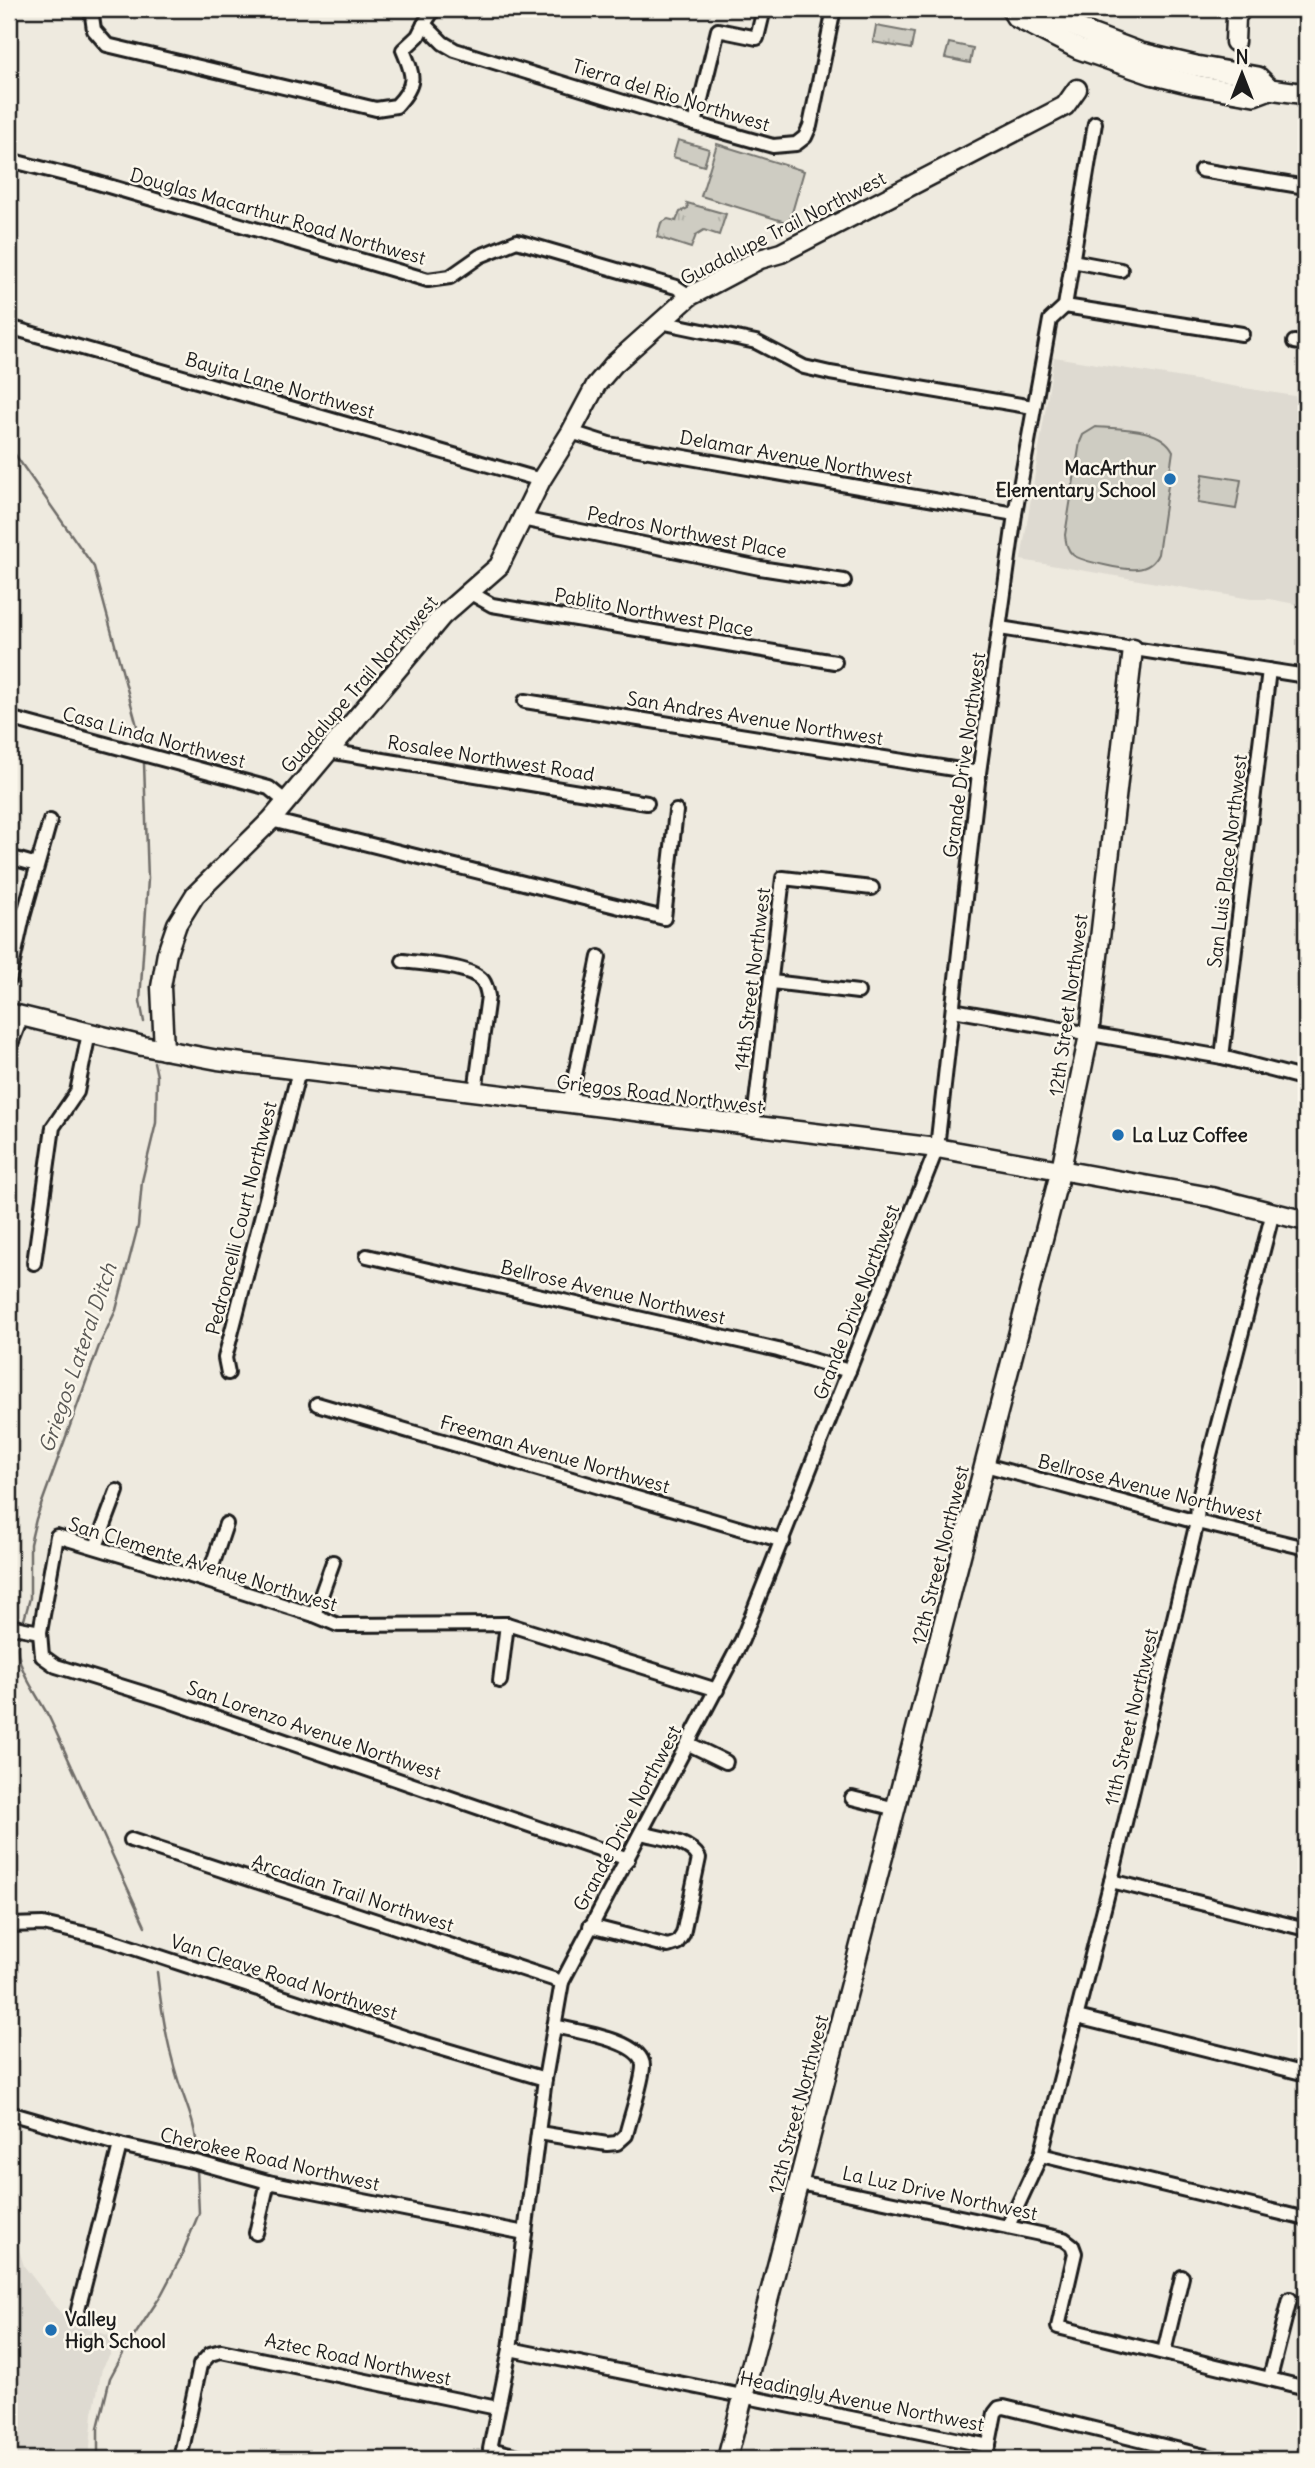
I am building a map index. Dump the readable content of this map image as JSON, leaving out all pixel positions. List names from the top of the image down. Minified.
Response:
{"streets":{"street":["Tierra del Rio Northwest","Douglas Macarthur Road Northwest","Guadalupe Trail Northwest","Bayita Lane Northwest","Delamar Avenue Northwest","Pedros Northwest Place","Pablito Northwest Place","San Andres Avenue Northwest","Casa Linda Northwest","Grande Drive Northwest","Rosalee Northwest Road","San Luis Place Northwest","14th Street Northwest","12th Street Northwest","Griegos Road Northwest","Pedroncelli Court Northwest","Bellrose Avenue Northwest","Freeman Avenue Northwest","San Clemente Avenue Northwest","11th Street Northwest","San Lorenzo Avenue Northwest","Arcadian Trail Northwest","Van Cleave Road Northwest","Cherokee Road Northwest","La Luz Drive Northwest","Aztec Road Northwest","Headingly Avenue Northwest"]},"crossings":[["Douglas Macarthur Road Northwest","Guadalupe Trail Northwest"],["Guadalupe Trail Northwest","Bayita Lane Northwest"],["Guadalupe Trail Northwest","Delamar Avenue Northwest"],["Guadalupe Trail Northwest","Pedros Northwest Place"],["Guadalupe Trail Northwest","Pablito Northwest Place"],["Guadalupe Trail Northwest","Casa Linda Northwest"],["Guadalupe Trail Northwest","Rosalee Northwest Road"],["Guadalupe Trail Northwest","Griegos Road Northwest"],["Delamar Avenue Northwest","Grande Drive Northwest"],["San Andres Avenue Northwest","Grande Drive Northwest"],["Grande Drive Northwest","Griegos Road Northwest"],["Grande Drive Northwest","Bellrose Avenue Northwest"],["Grande Drive Northwest","Freeman Avenue Northwest"],["Grande Drive Northwest","San Clemente Avenue Northwest"],["Grande Drive Northwest","San Lorenzo Avenue Northwest"],["Grande Drive Northwest","Arcadian Trail Northwest"],["Grande Drive Northwest","Van Cleave Road Northwest"],["Grande Drive Northwest","Cherokee Road Northwest"],["Grande Drive Northwest","Aztec Road Northwest"],["Grande Drive Northwest","Headingly Avenue Northwest"],["14th Street Northwest","Griegos Road Northwest"],["12th Street Northwest","Griegos Road Northwest"],["12th Street Northwest","Bellrose Avenue Northwest"],["12th Street Northwest","La Luz Drive Northwest"],["12th Street Northwest","Headingly Avenue Northwest"],["Griegos Road Northwest","Pedroncelli Court Northwest"],["Griegos Road Northwest","11th Street Northwest"],["Bellrose Avenue Northwest","11th Street Northwest"],["San Clemente Avenue Northwest","San Lorenzo Avenue Northwest"],["11th Street Northwest","La Luz Drive Northwest"]],"water":["Griegos Lateral Ditch"],"places":["MacArthur Elementary School","La Luz Coffee","Valley High School"],"north":"top"}
